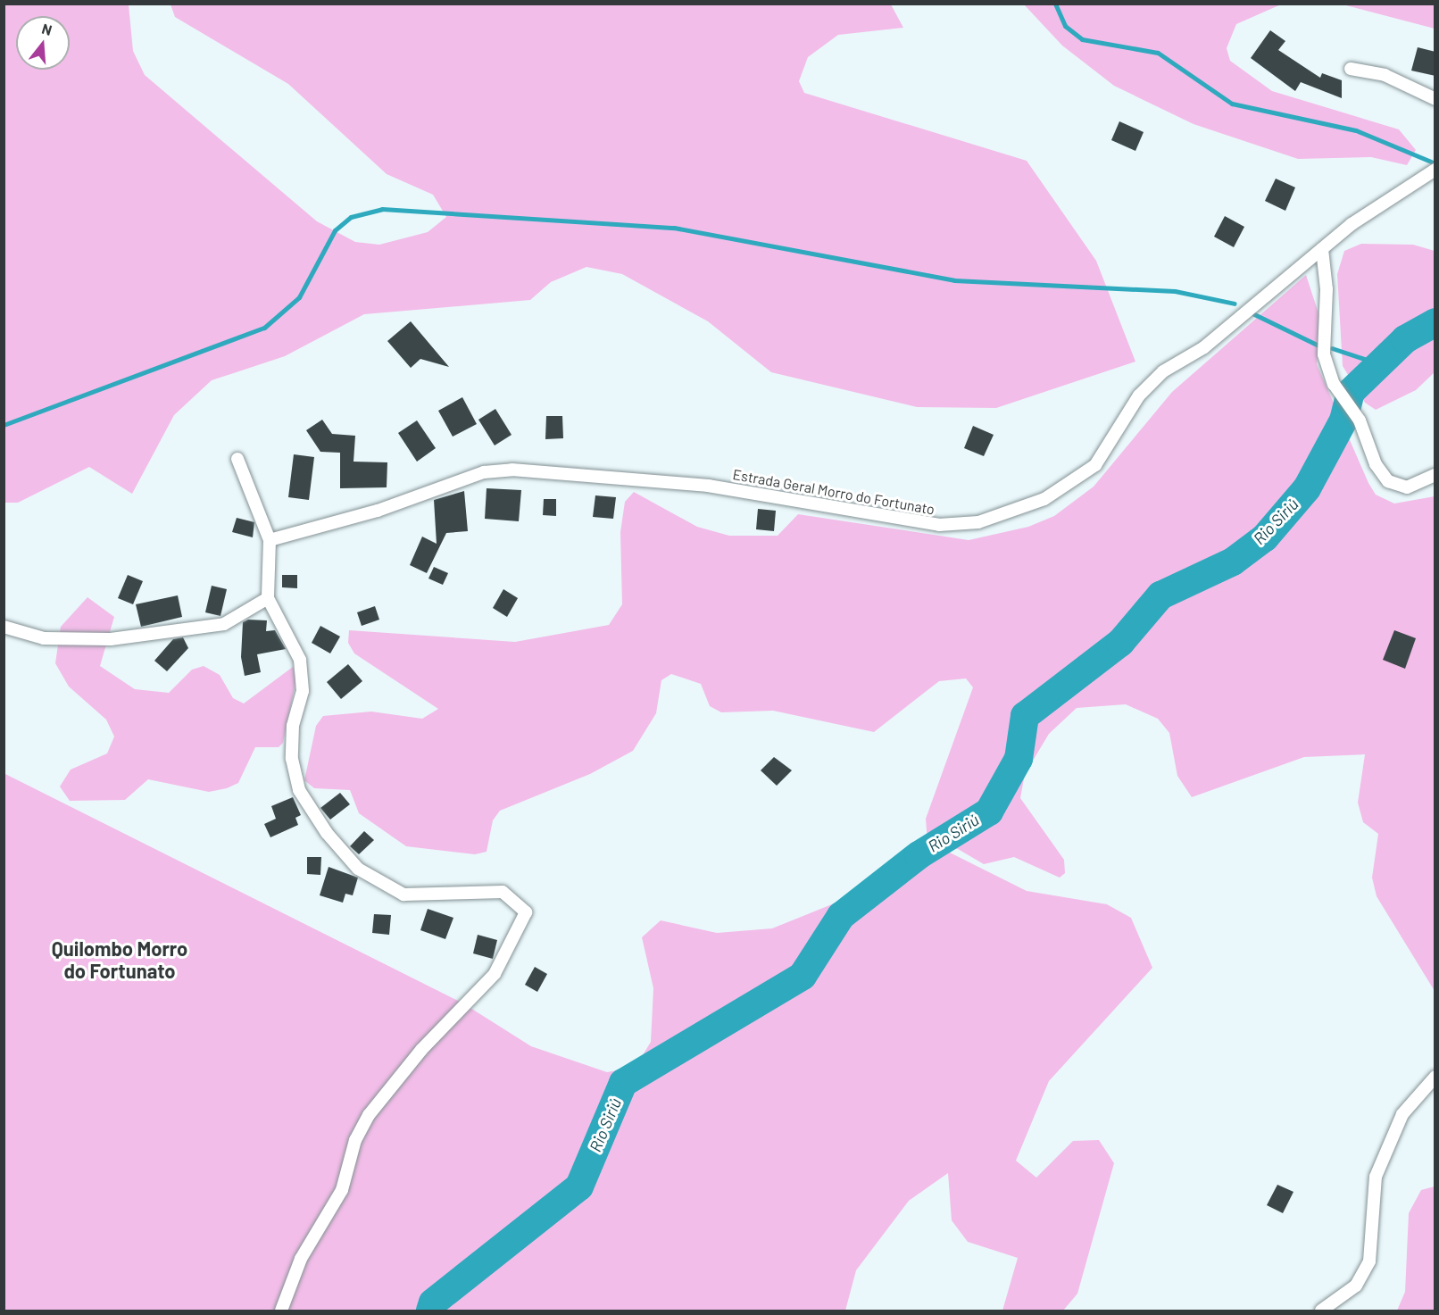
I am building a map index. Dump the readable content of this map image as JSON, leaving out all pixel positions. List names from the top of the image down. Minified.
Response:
{"streets":{"street":["Estrada Geral Morro do Fortunato"]},"districts":["Quilombo Morro do Fortunato"],"water":["Rio Siriú"],"north":"top"}
